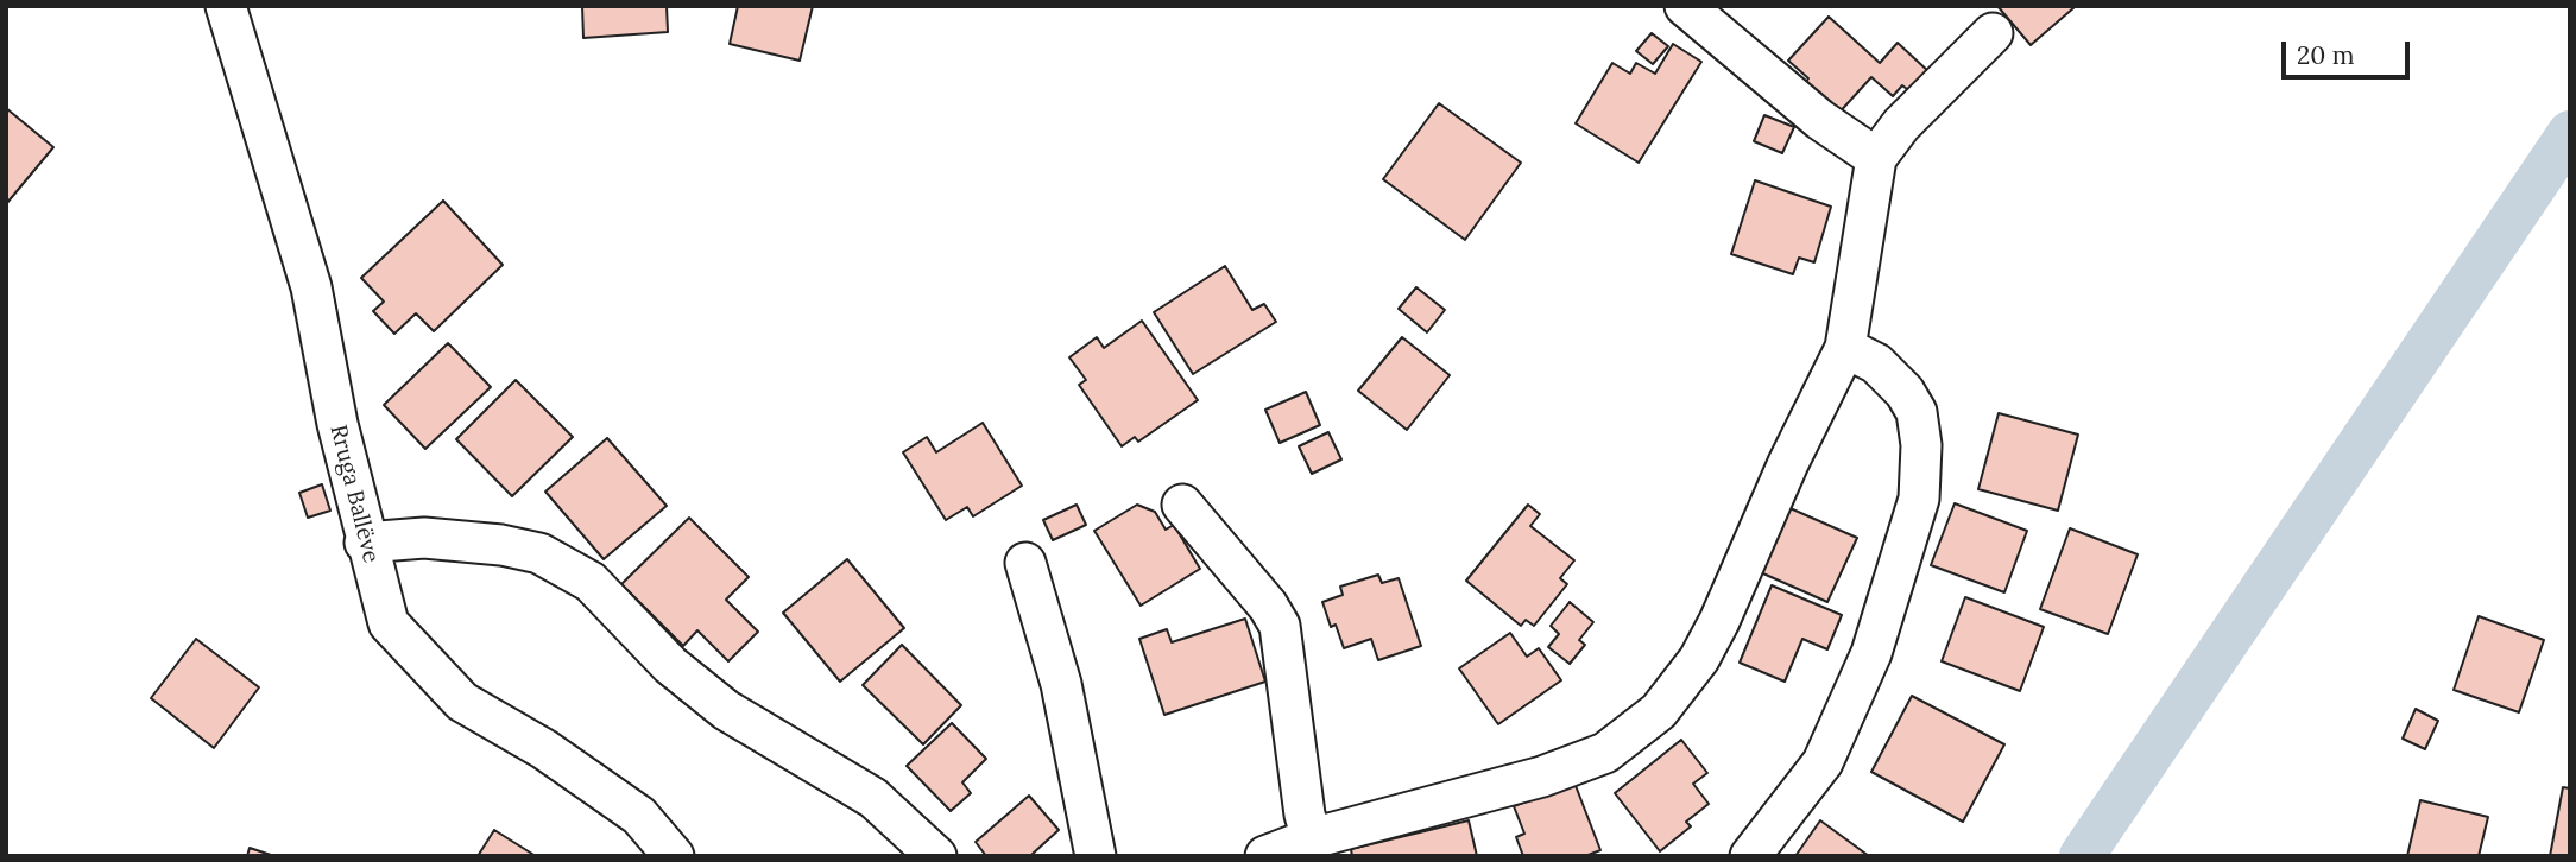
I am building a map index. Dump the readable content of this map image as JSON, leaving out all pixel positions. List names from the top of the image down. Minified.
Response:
{"streets":{"street":["Rruga Ballëve"]},"scale_bar":"20 m"}
